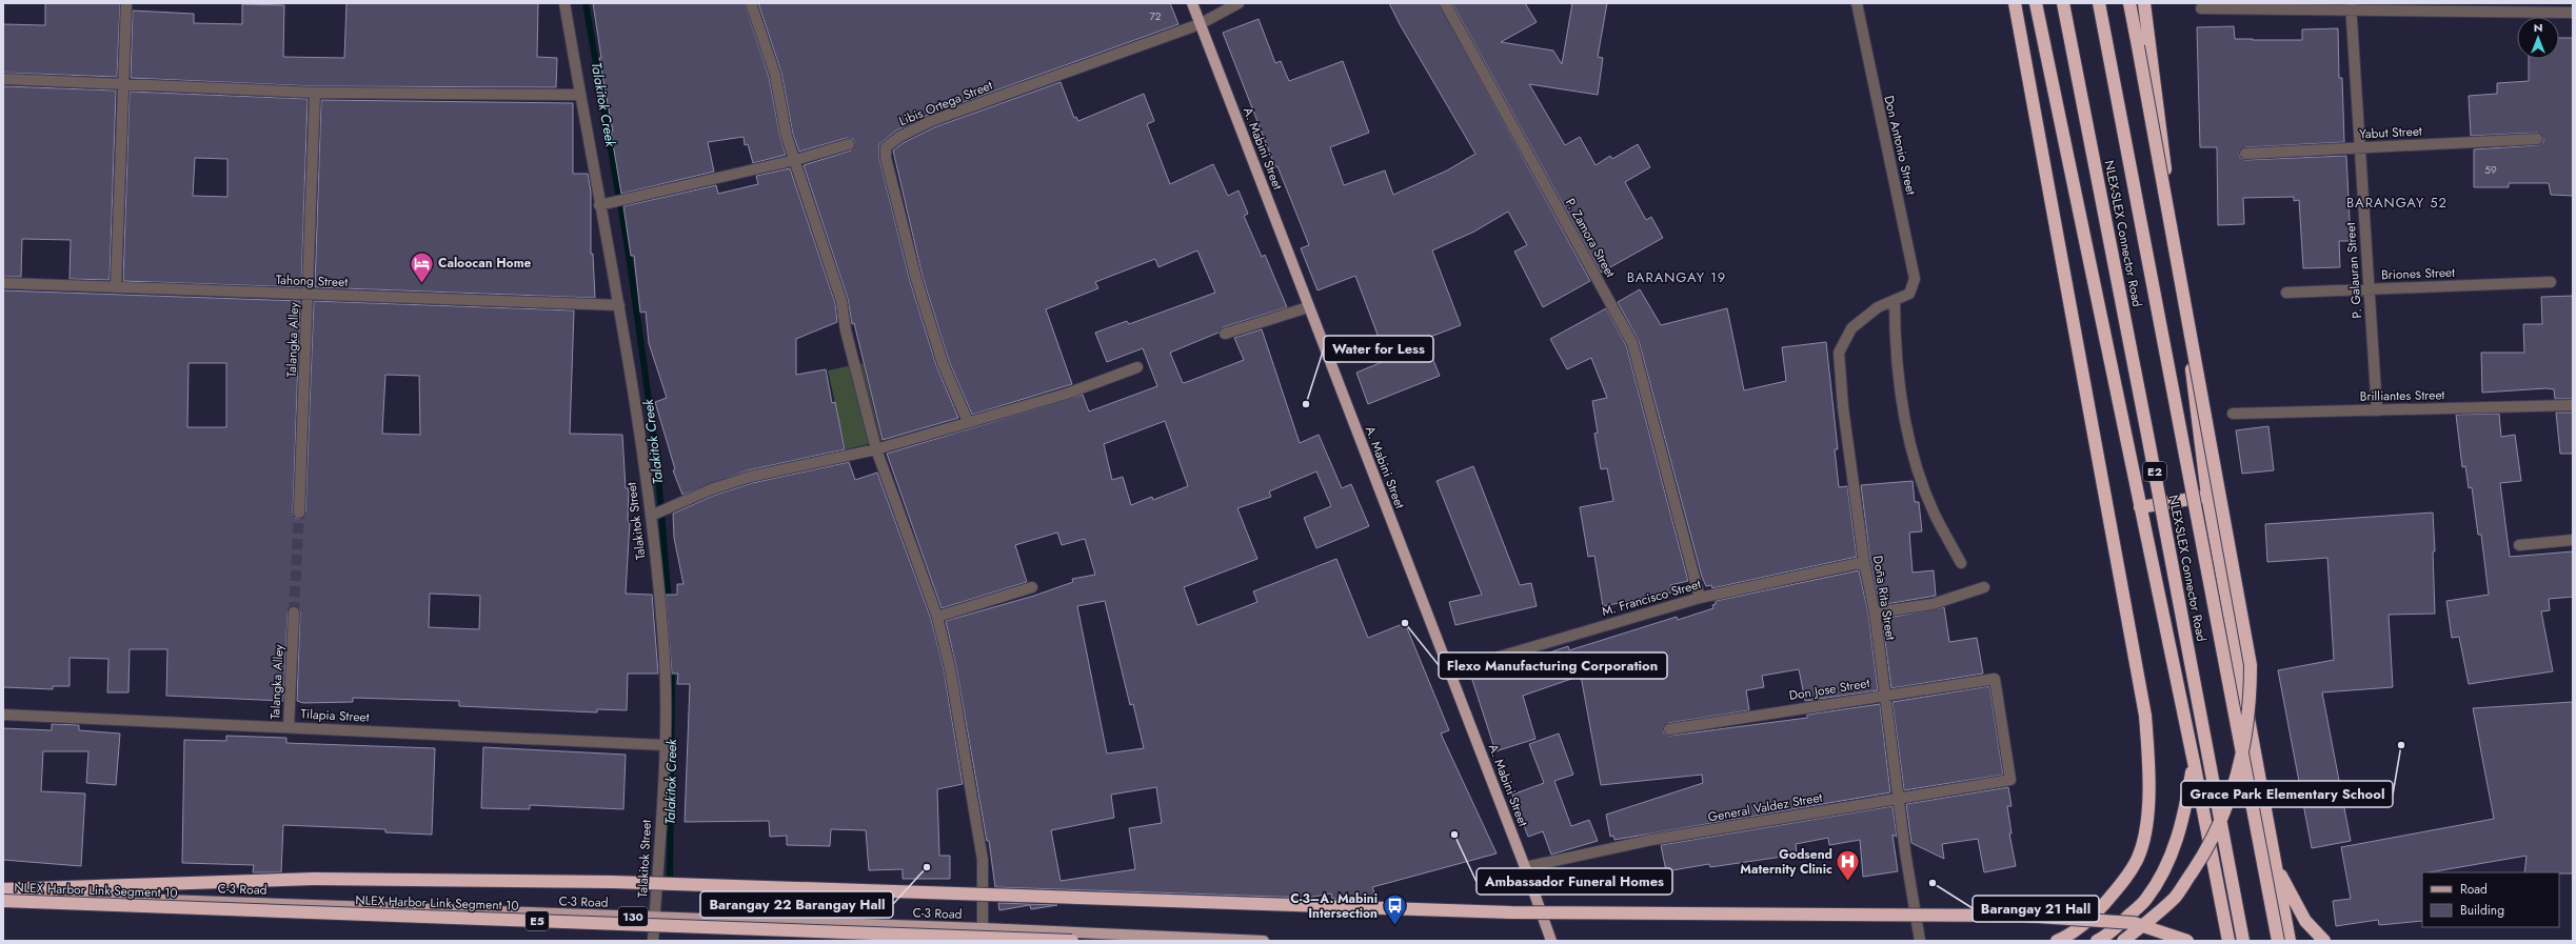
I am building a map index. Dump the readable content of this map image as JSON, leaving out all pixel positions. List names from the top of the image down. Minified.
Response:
{"streets":{"highway":["NLEX-SLEX Connector Road","E2","NLEX Harbor Link Segment 10","E5"],"main road":["A. Mabini Street","C-3 Road","130"],"street":["Libis Ortega Street","Yabut Street","Don Antonio Street","P. Zamora Street","P. Galauran Street","Briones Street","Tahong Street","Talangka Alley","Brilliantes Street","Talakitok Street","M. Francisco Street","Doña Rita Street","Don Jose Street","Tilapia Street","General Valdez Street"]},"crossings":[["Libis Ortega Street","A. Mabini Street"],["Yabut Street","P. Galauran Street"],["Don Antonio Street","Doña Rita Street"],["A. Mabini Street","M. Francisco Street"],["A. Mabini Street","General Valdez Street"],["P. Zamora Street","M. Francisco Street"],["P. Galauran Street","Briones Street"],["P. Galauran Street","Brilliantes Street"],["Tahong Street","Talangka Alley"],["Tahong Street","Talakitok Street"],["Talangka Alley","Tilapia Street"],["Talakitok Street","Tilapia Street"],["Talakitok Street","C-3 Road"],["M. Francisco Street","Doña Rita Street"],["Doña Rita Street","Don Jose Street"],["Doña Rita Street","General Valdez Street"],["Don Jose Street","General Valdez Street"]],"districts":["BARANGAY 52","BARANGAY 19"],"water":["Talakitok Creek"],"places":{"hotel":["Caloocan Home"],"other":["Water for Less","Flexo Manufacturing Corporation","Grace Park Elementary School","Ambassador Funeral Homes","Barangay 22 Barangay Hall","Barangay 21 Hall"],"hospital":["Godsend Maternity Clinic"],"bus stop":["C-3–A. Mabini Intersection"]},"house_numbers":["72","59"],"legend":["Road","Building"],"north":"top"}
